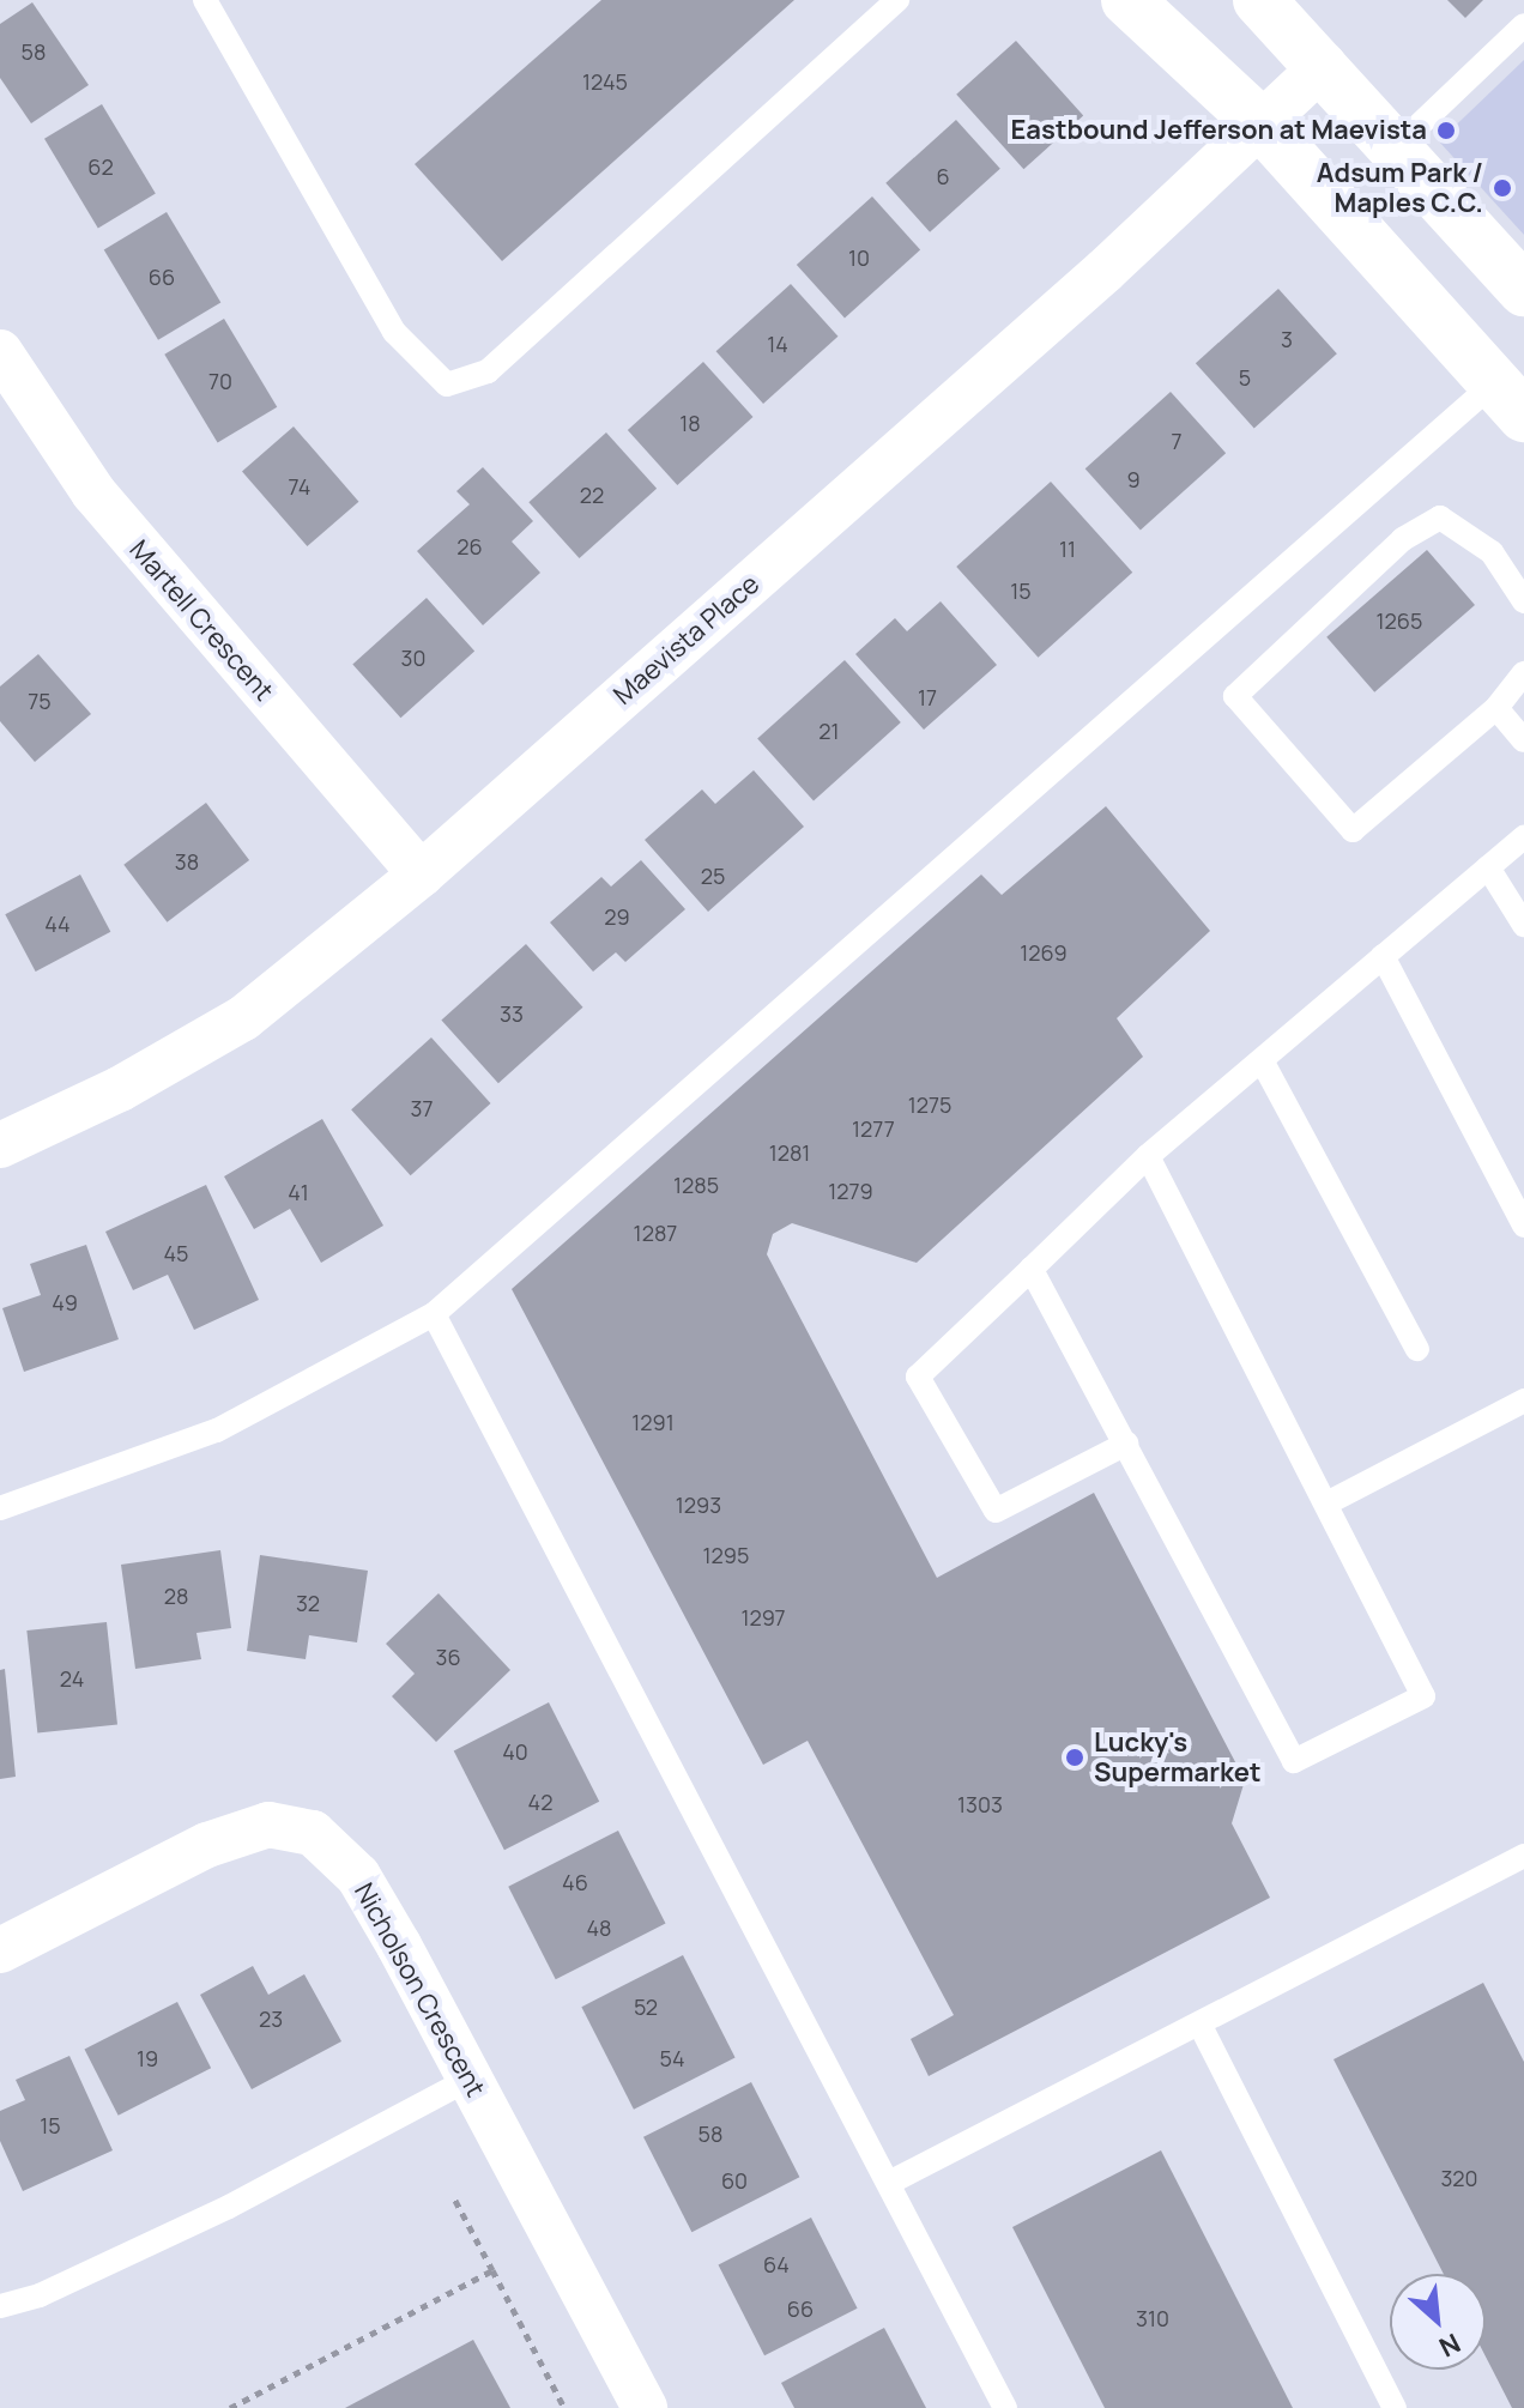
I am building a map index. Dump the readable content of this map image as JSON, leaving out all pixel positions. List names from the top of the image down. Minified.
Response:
{"streets":{"street":["Martell Crescent","Maevista Place","Nicholson Crescent"]},"crossings":[["Martell Crescent","Maevista Place"]],"places":["Eastbound Jefferson at Maevista","Adsum Park / Maples C.C.","Lucky's Supermarket"],"house_numbers":["58","1245","62","6","10","66","3","14","5","70","18","7","9","74","22","26","11","15","1265","30","17","75","21","38","25","29","44","1269","33","1275","37","1277","1281","1285","1279","41","1287","45","49","1291","1293","1295","28","32","1297","36","24","40","42","1303","46","48","52","23","19","54","15","58","320","60","64","66","310"],"north":"bottom right"}
